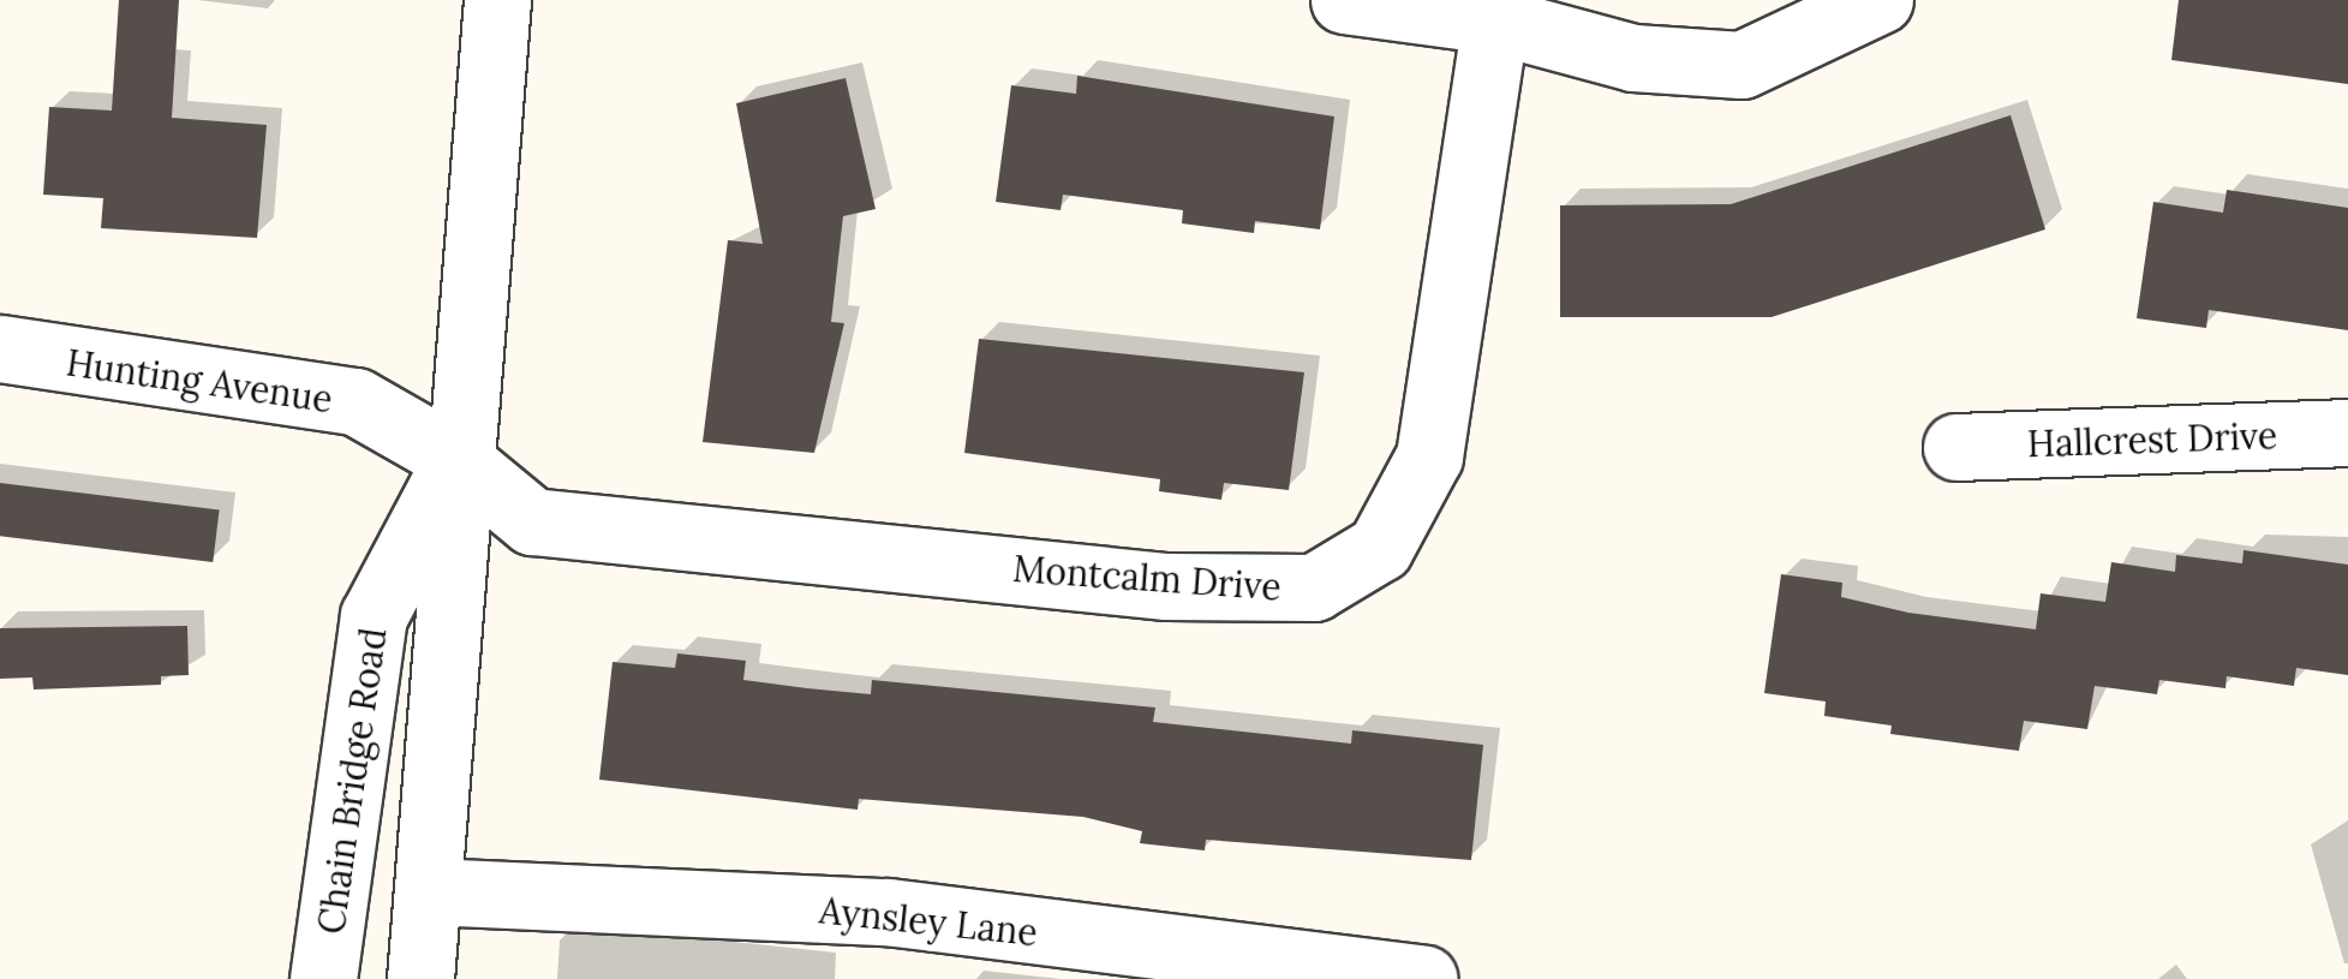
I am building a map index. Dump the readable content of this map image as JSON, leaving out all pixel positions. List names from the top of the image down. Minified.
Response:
{"streets":{"street":["Hunting Avenue","Hallcrest Drive","Montcalm Drive","Chain Bridge Road","Aynsley Lane"]},"crossings":[["Hunting Avenue","Montcalm Drive"],["Hunting Avenue","Chain Bridge Road"],["Montcalm Drive","Chain Bridge Road"],["Chain Bridge Road","Aynsley Lane"]]}
